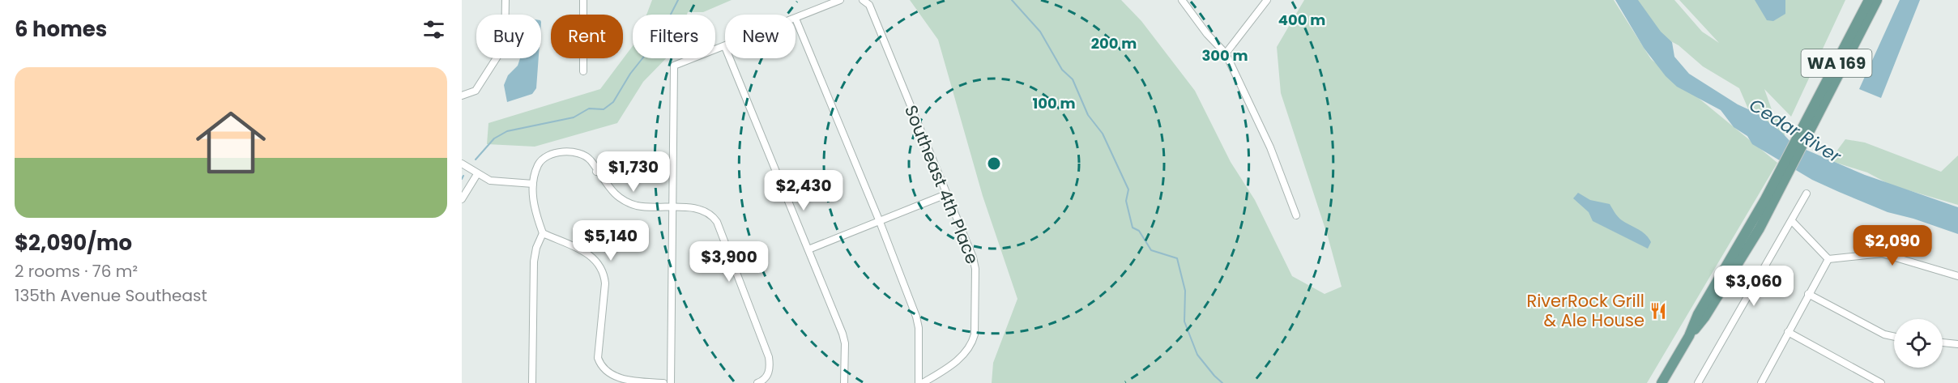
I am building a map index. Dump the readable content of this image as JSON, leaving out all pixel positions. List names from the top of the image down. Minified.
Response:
{"streets":{"main road":["WA 169"],"street":["Southeast 4th Place"]},"water":["Cedar River"],"places":{"restaurant":["RiverRock Grill & Ale House"]},"page":{"heading":"6 homes","chip":["Buy","Rent","Filters","New"],"list":[{"name":"$2,090/mo","note":"2 rooms · 76 m² · 135th Avenue Southeast"}],"price":["$1,730","$2,430","$5,140","$2,090","$3,900","$3,060"]},"rings":["400 m","200 m","300 m","100 m"]}
